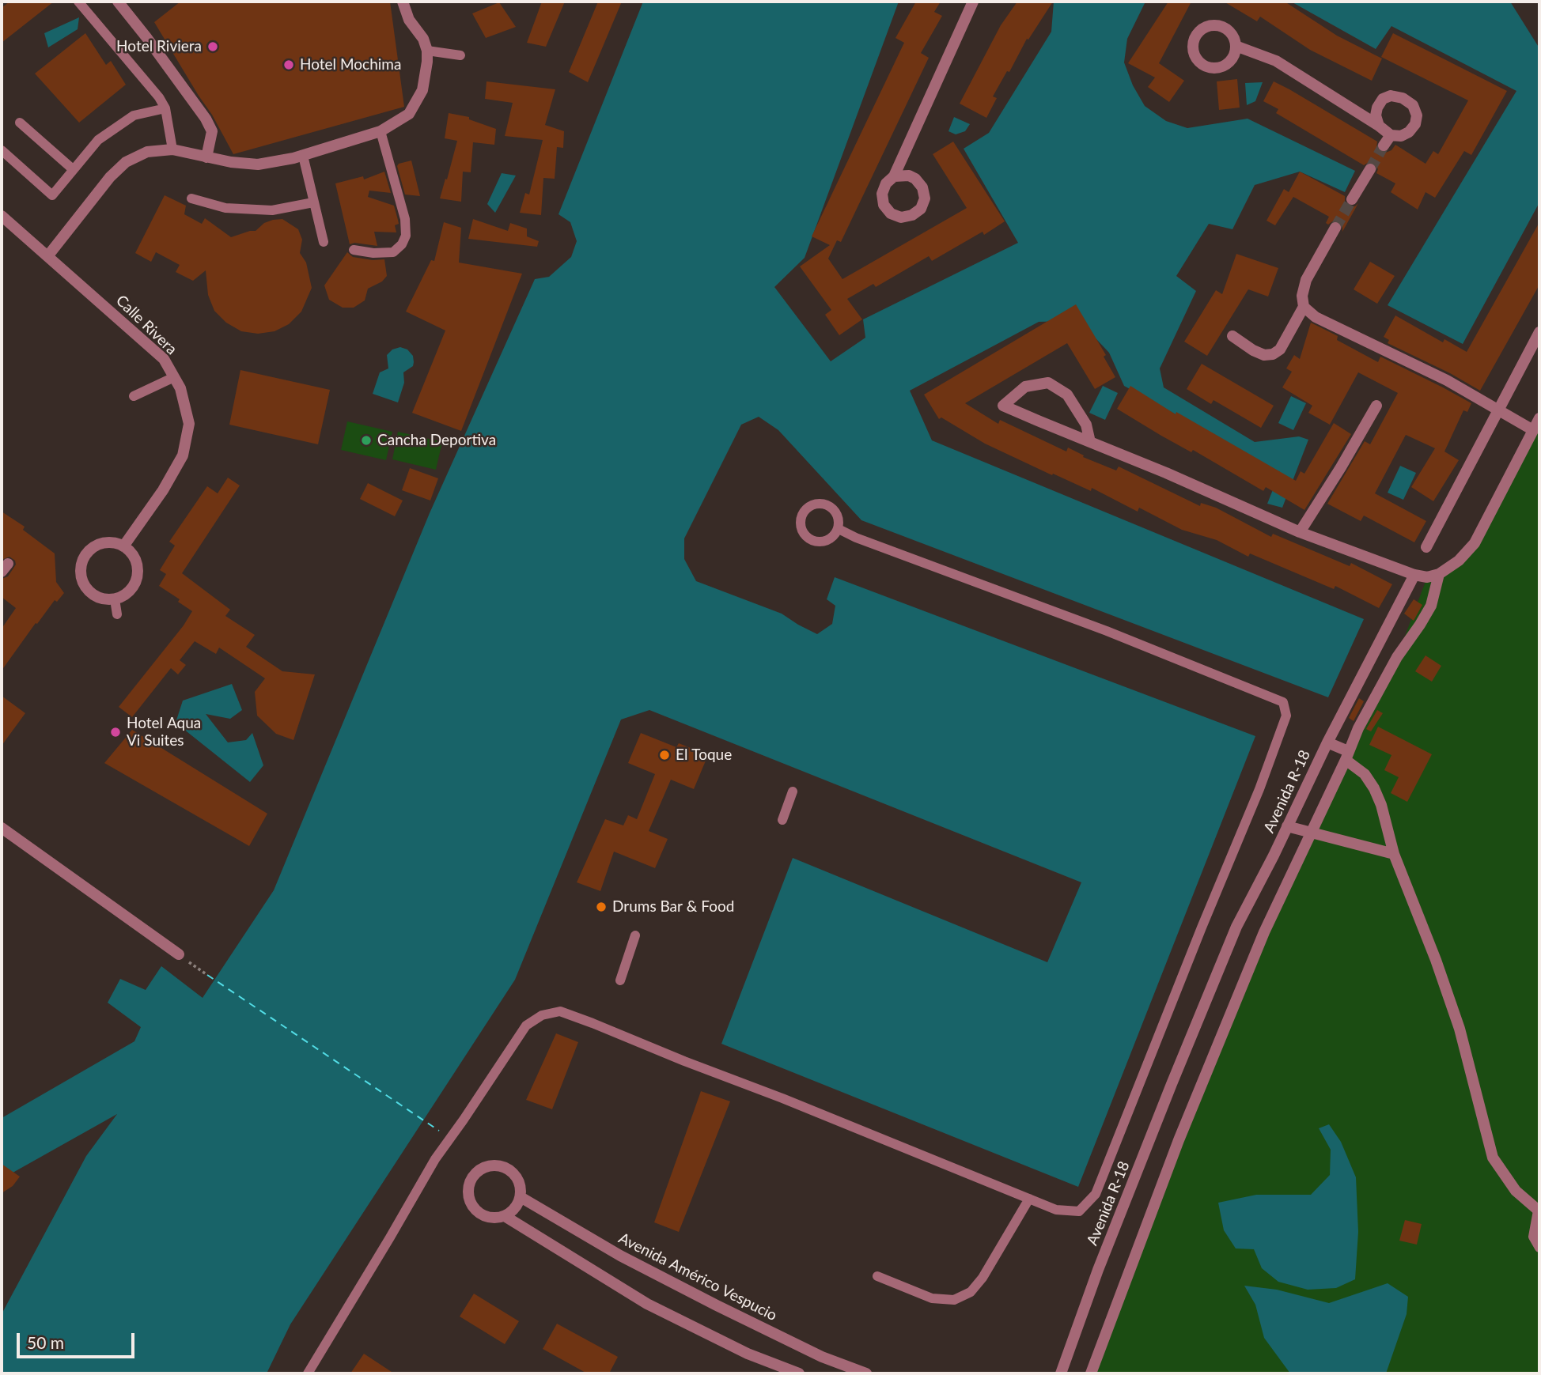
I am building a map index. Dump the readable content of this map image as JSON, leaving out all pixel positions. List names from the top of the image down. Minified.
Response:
{"streets":{"street":["Calle Rivera","Avenida R-18","Avenida Américo Vespucio"]},"places":["Hotel Riviera","Hotel Mochima","Cancha Deportiva","Hotel Aqua Vi Suites","El Toque","Drums Bar & Food"],"scale_bar":"50 m"}
